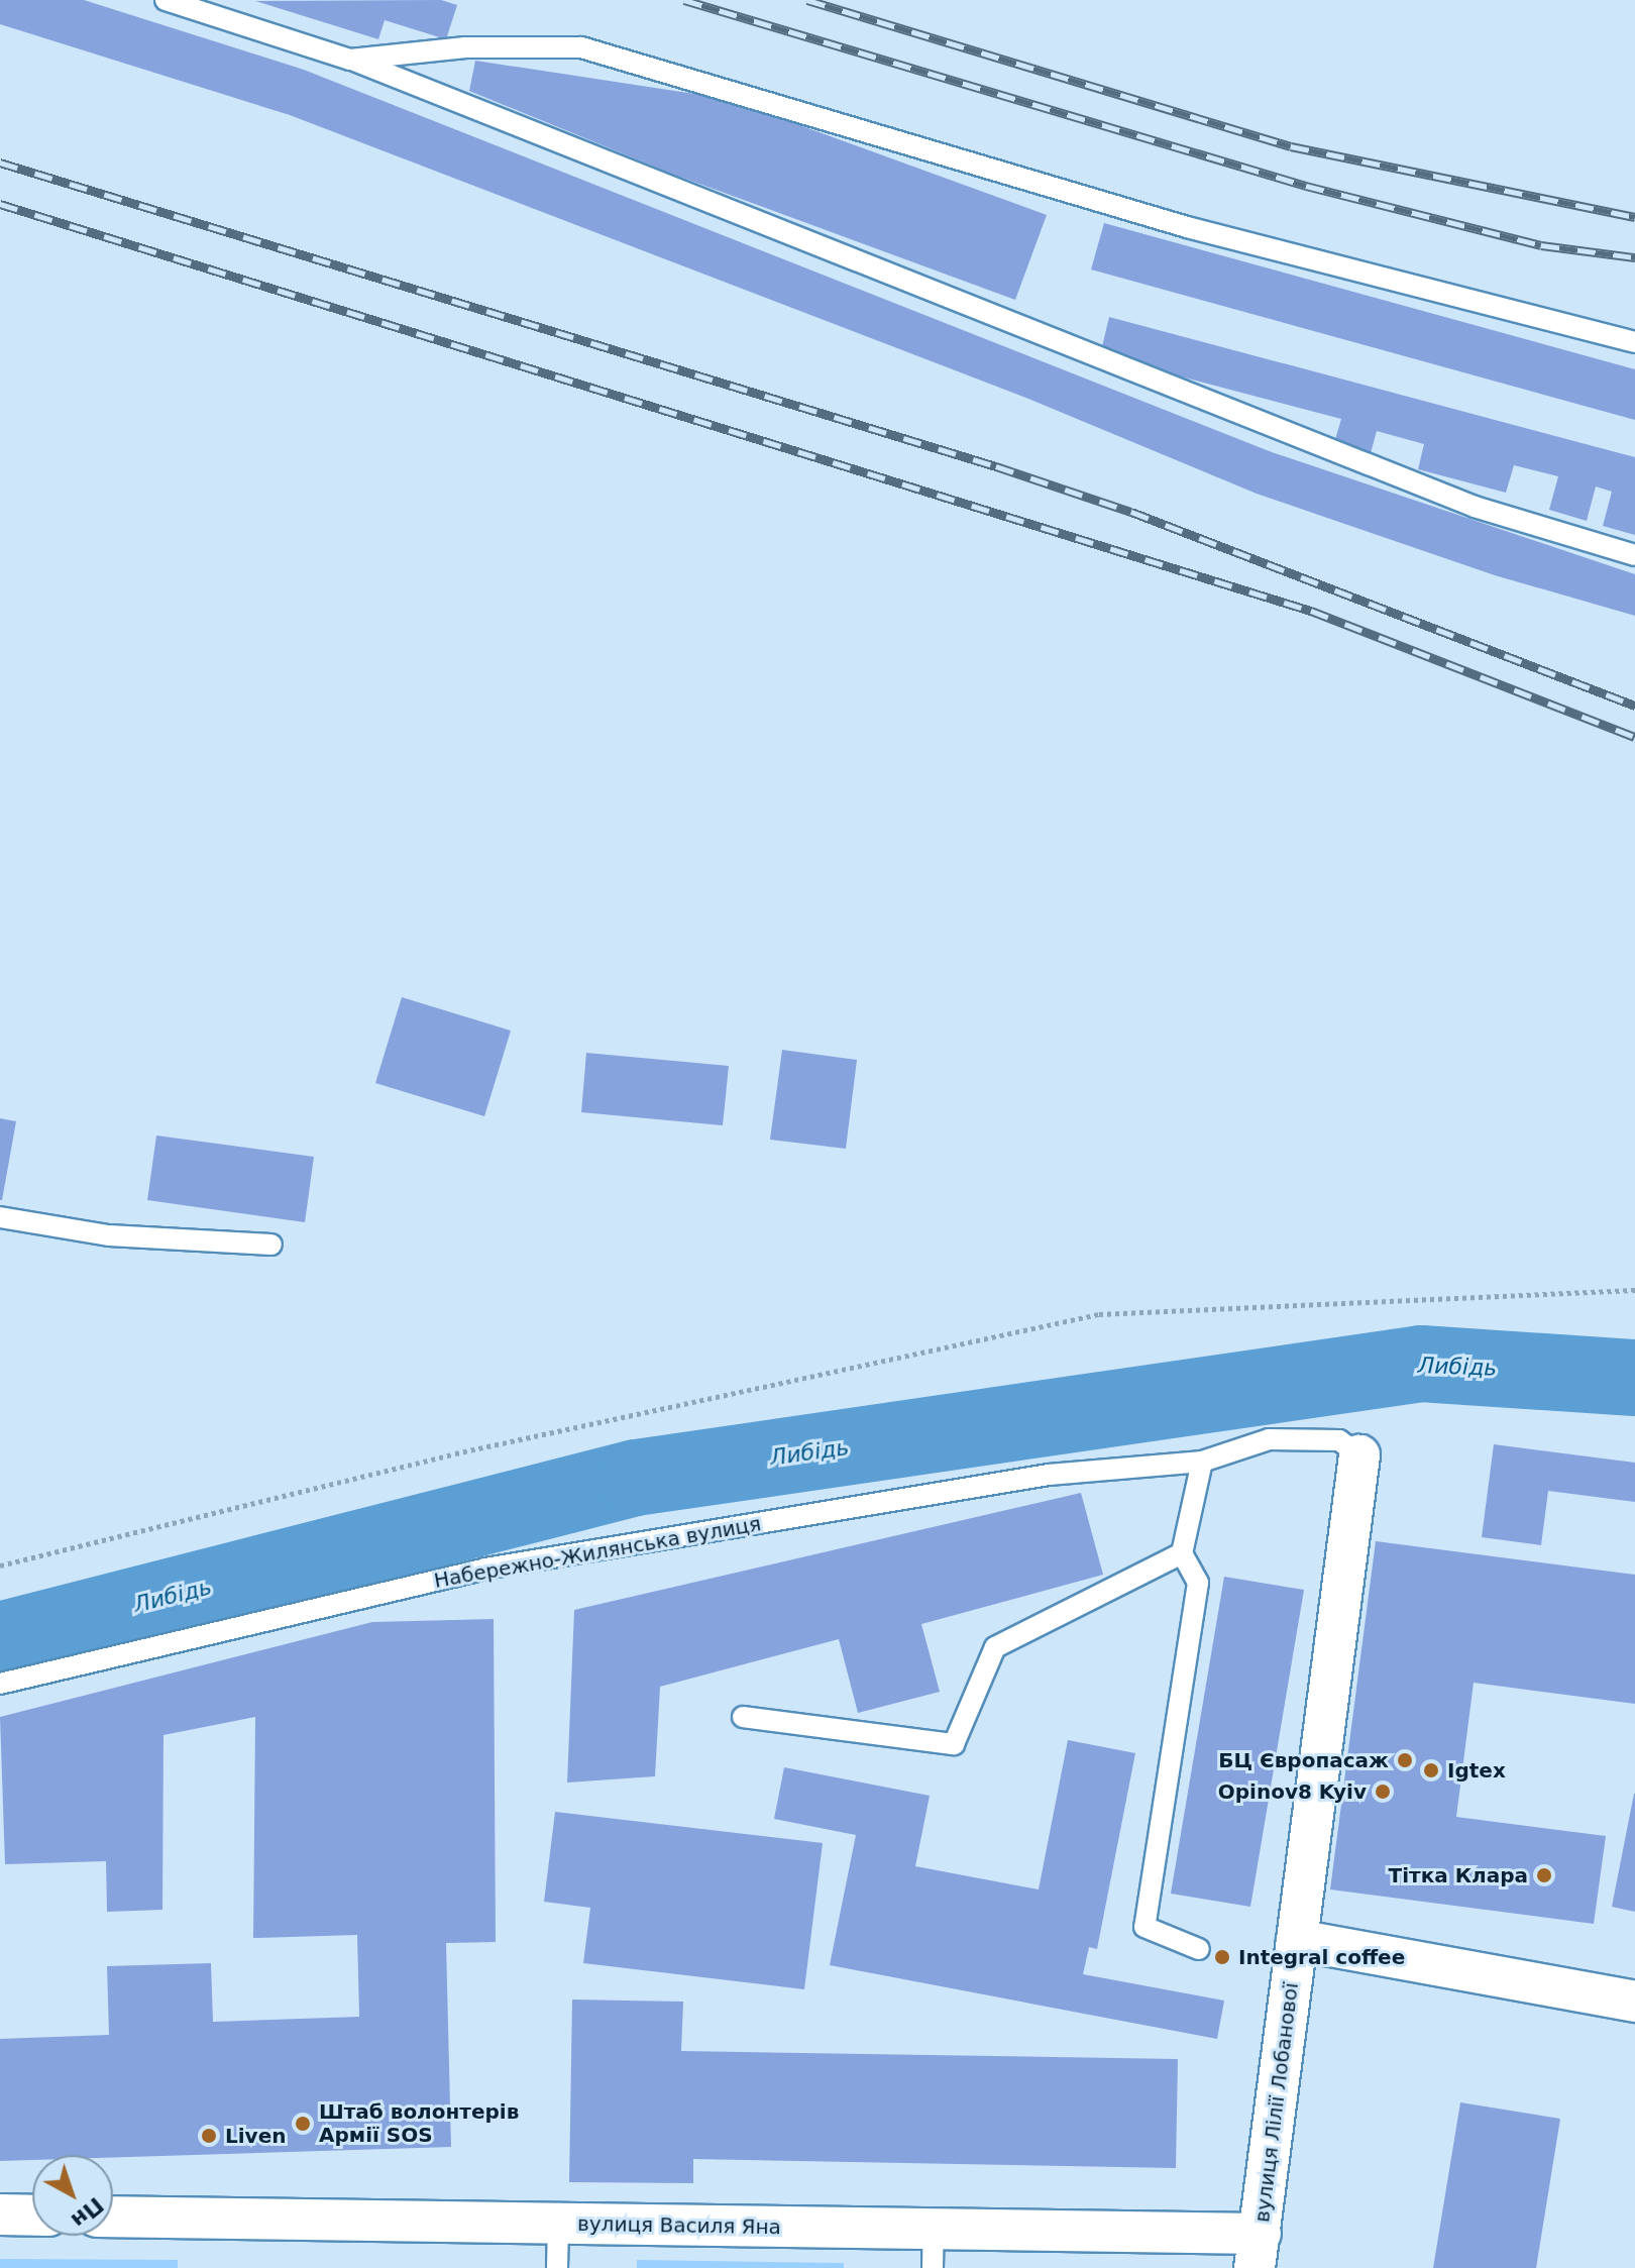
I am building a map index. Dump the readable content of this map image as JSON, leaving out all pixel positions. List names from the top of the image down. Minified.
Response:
{"streets":{"street":["вулиця Лілії Лобанової","вулиця Василя Яна"],"lane":["Набережно-Жилянська вулиця"]},"crossings":[["Набережно-Жилянська вулиця","вулиця Лілії Лобанової"],["вулиця Лілії Лобанової","вулиця Василя Яна"]],"water":["Либідь"],"places":["БЦ Європасаж","Igtex","Opinov8 Kyiv","Тітка Клара","Integral coffee","Штаб волонтерів Армії SOS","Liven"],"north":"bottom right"}
